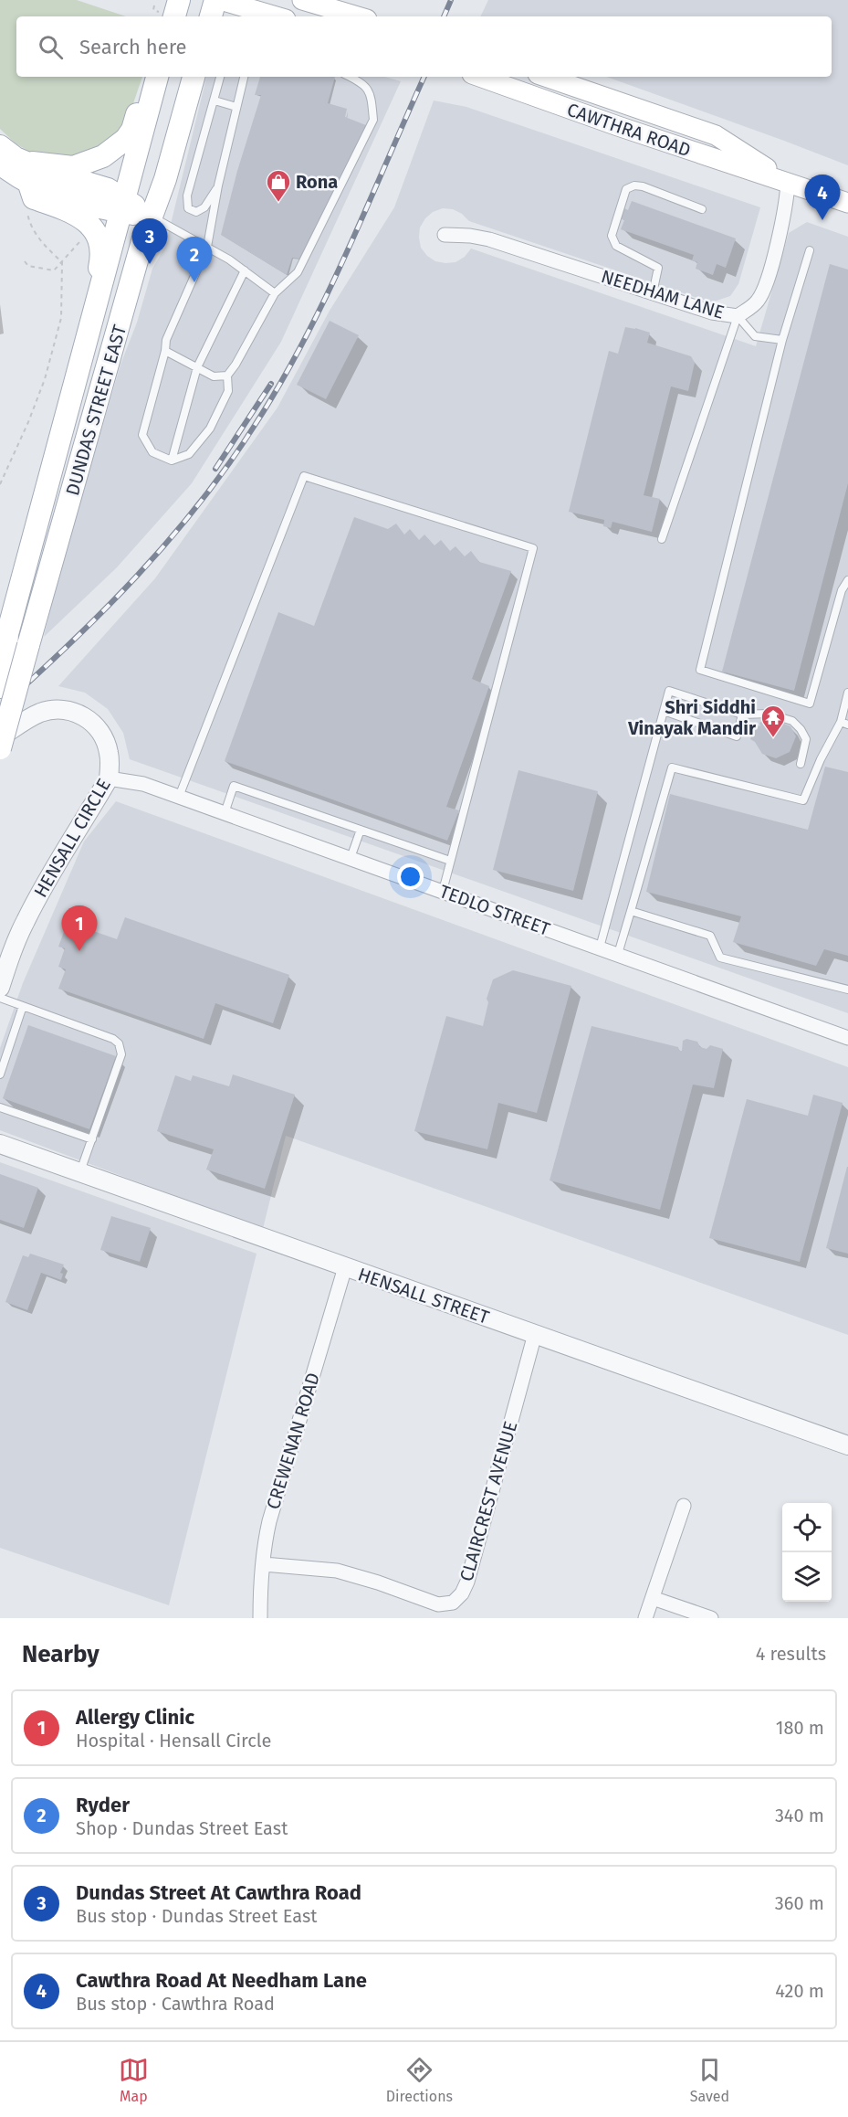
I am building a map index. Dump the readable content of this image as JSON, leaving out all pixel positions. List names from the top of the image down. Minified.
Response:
{"streets":{"main road":["CAWTHRA ROAD","DUNDAS STREET EAST"],"street":["NEEDHAM LANE","HENSALL CIRCLE","TEDLO STREET","HENSALL STREET","CREWENAN ROAD","CLAIRCREST AVENUE"]},"crossings":[["CAWTHRA ROAD","NEEDHAM LANE"],["HENSALL CIRCLE","TEDLO STREET"],["HENSALL STREET","CREWENAN ROAD"],["HENSALL STREET","CLAIRCREST AVENUE"],["CREWENAN ROAD","CLAIRCREST AVENUE"]],"places":{"shop":["Rona"],"temple":["Shri Siddhi Vinayak Mandir"]},"page":{"search":"Search here","pins":["4","3","2","1"],"heading":["Nearby","4 results"],"list":[{"mark":"1","name":"Allergy Clinic","note":"Hospital · Hensall Circle","value":"180 m"},{"mark":"2","name":"Ryder","note":"Shop · Dundas Street East","value":"340 m"},{"mark":"3","name":"Dundas Street At Cawthra Road","note":"Bus stop · Dundas Street East","value":"360 m"},{"mark":"4","name":"Cawthra Road At Needham Lane","note":"Bus stop · Cawthra Road","value":"420 m"}],"nav":["Map","Directions","Saved"]}}
